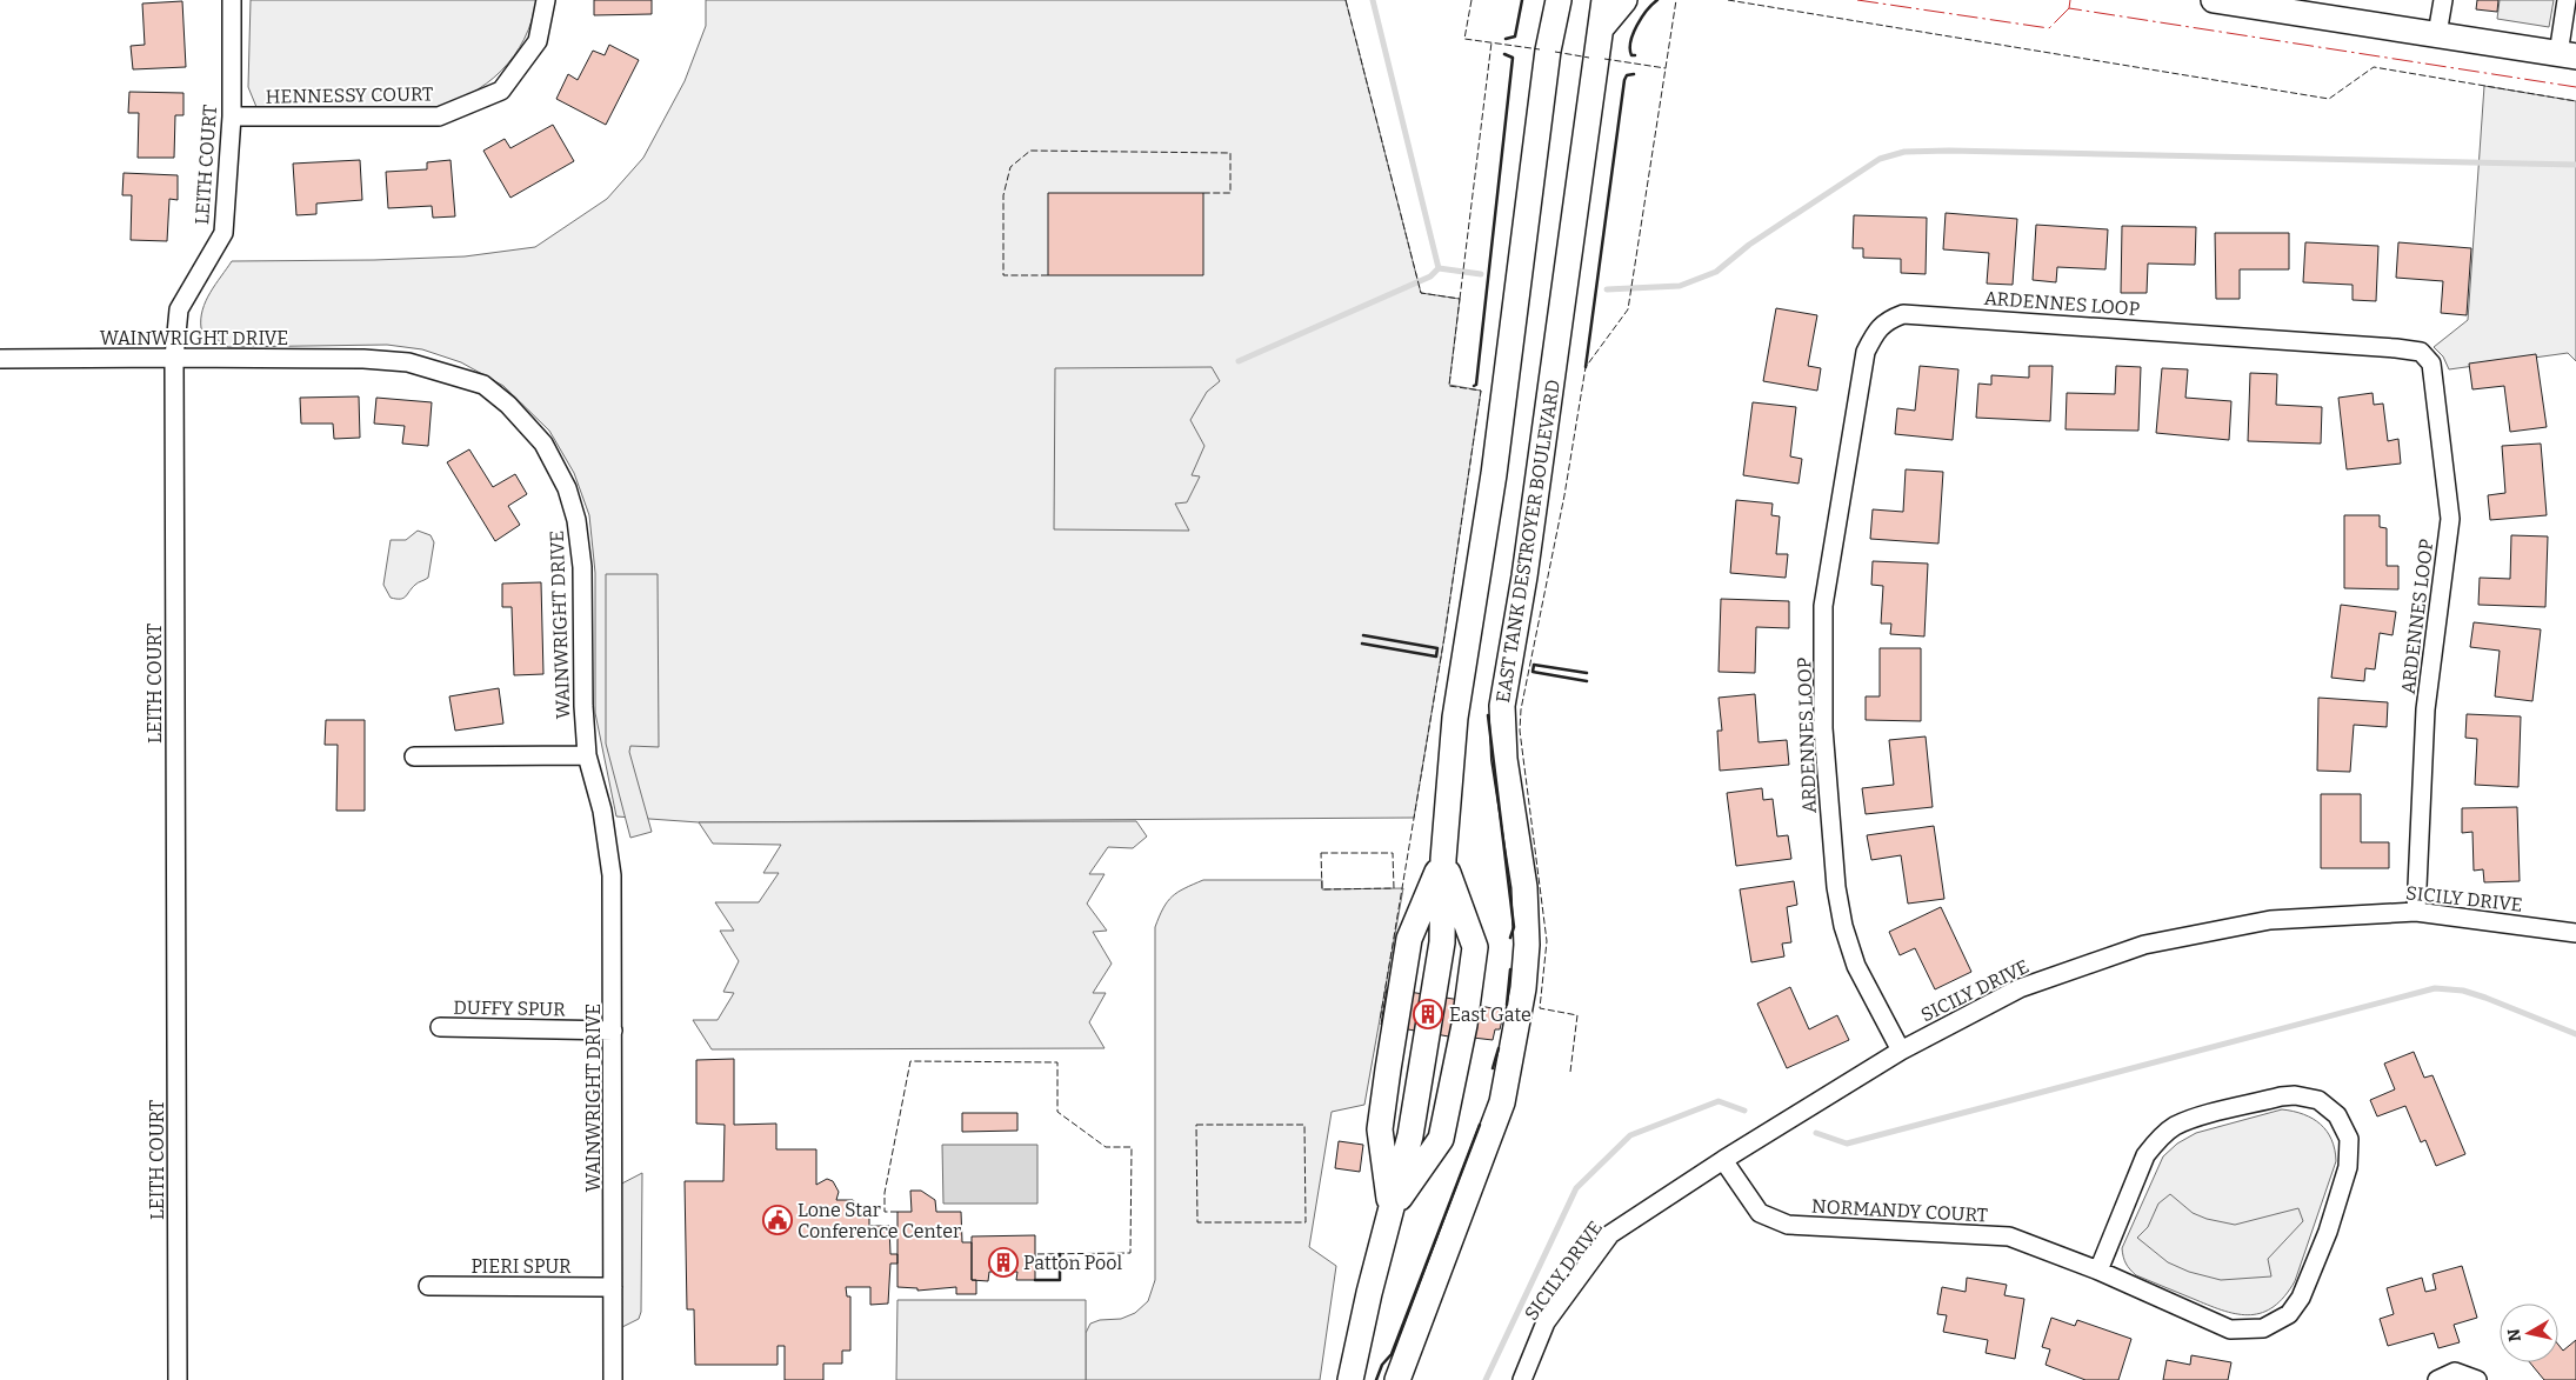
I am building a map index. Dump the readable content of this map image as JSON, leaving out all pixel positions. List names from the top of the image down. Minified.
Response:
{"streets":{"street":["HENNESSY COURT","LEITH COURT","ARDENNES LOOP","WAINWRIGHT DRIVE","EAST TANK DESTROYER BOULEVARD","SICILY DRIVE","DUFFY SPUR","NORMANDY COURT","PIERI SPUR"]},"crossings":[["HENNESSY COURT","LEITH COURT"],["LEITH COURT","WAINWRIGHT DRIVE"],["ARDENNES LOOP","SICILY DRIVE"],["WAINWRIGHT DRIVE","DUFFY SPUR"],["WAINWRIGHT DRIVE","PIERI SPUR"],["SICILY DRIVE","NORMANDY COURT"]],"places":{"building":["East Gate","Patton Pool"],"public building":["Lone Star Conference Center"]},"north":"left"}
